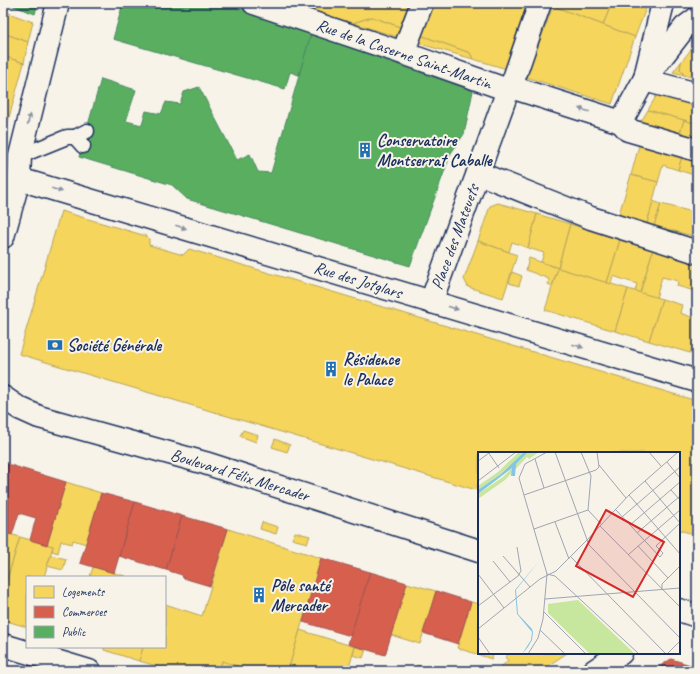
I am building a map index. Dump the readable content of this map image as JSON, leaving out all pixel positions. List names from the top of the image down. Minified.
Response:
{"streets":{"street":["Rue de la Caserne Saint-Martin","Place des Mateuets","Rue des Jotglars","Boulevard Félix Mercader"]},"crossings":[["Rue de la Caserne Saint-Martin","Place des Mateuets"],["Place des Mateuets","Rue des Jotglars"]],"one_way":["Rue des Jotglars"],"places":{"building":["Conservatoire Montserrat Caballe","Résidence le Palace","Pôle santé Mercader"],"bank":["Société Générale"]},"legend":["Logements","Commerces","Public"]}
